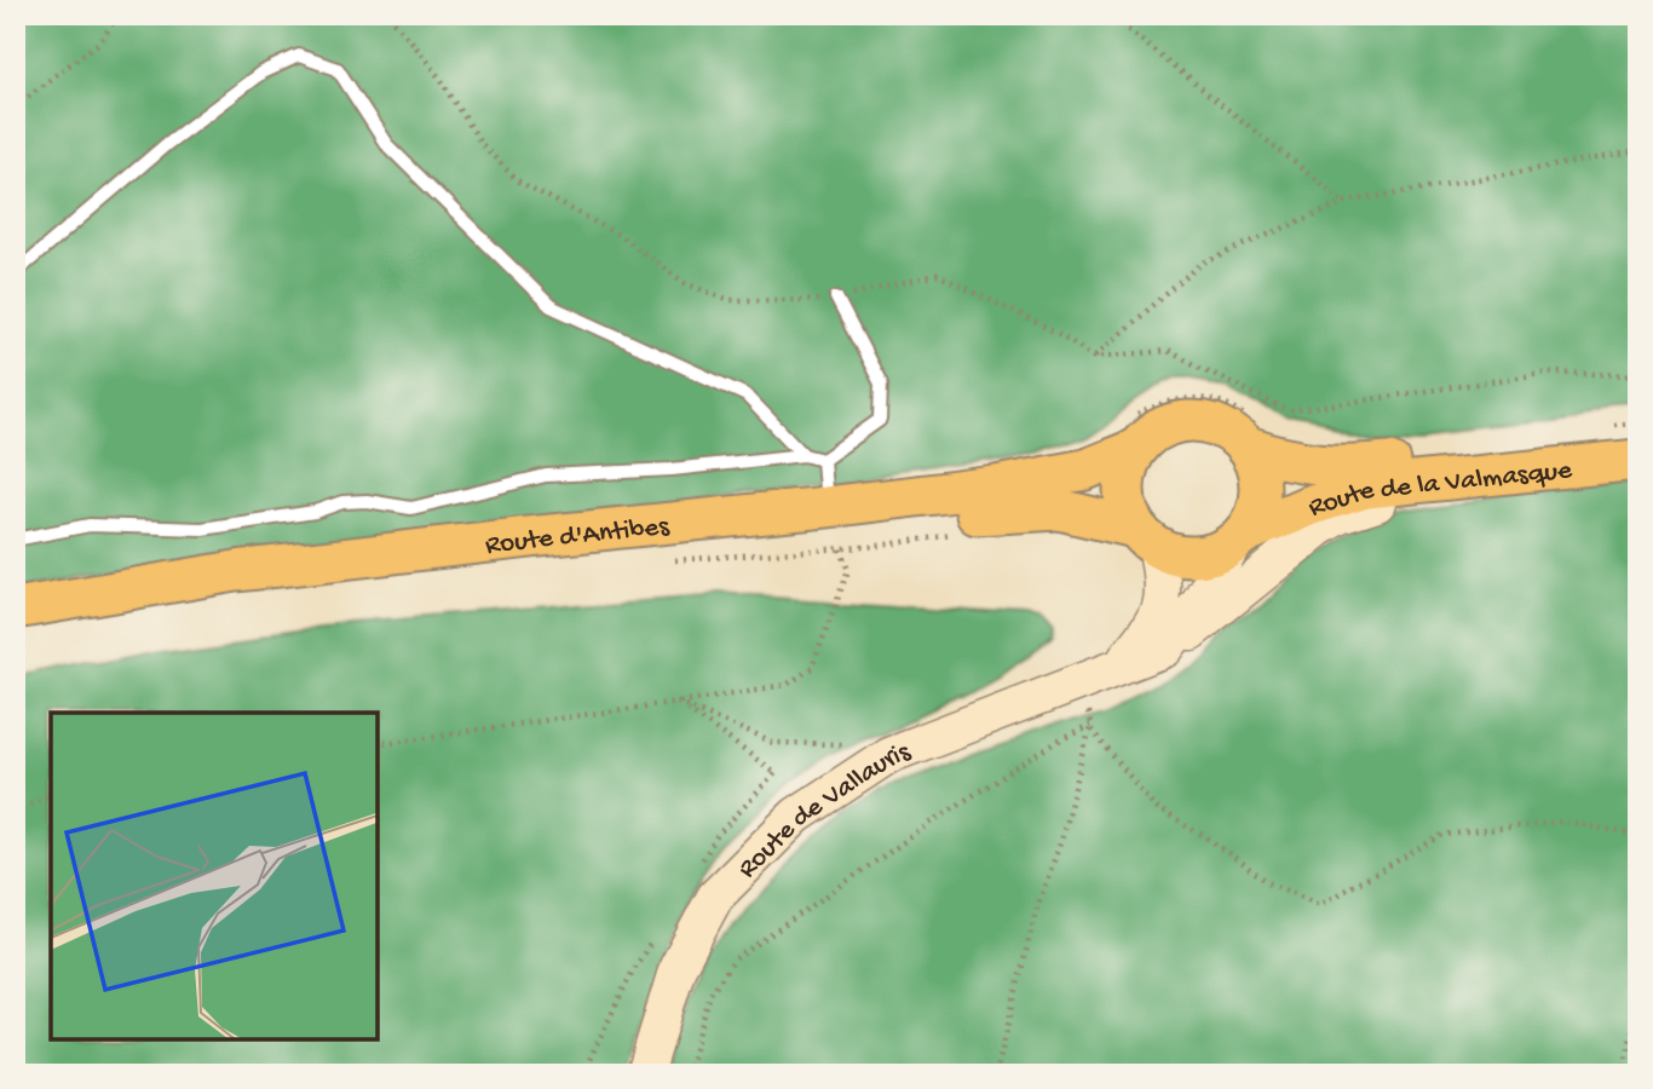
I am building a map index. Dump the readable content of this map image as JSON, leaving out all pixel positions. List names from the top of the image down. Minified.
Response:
{"streets":{"main road":["Route de la Valmasque","Route d'Antibes","Route de Vallauris"]},"crossings":[["Route de la Valmasque","Route d'Antibes"],["Route de la Valmasque","Route de Vallauris"],["Route d'Antibes","Route de Vallauris"]]}
